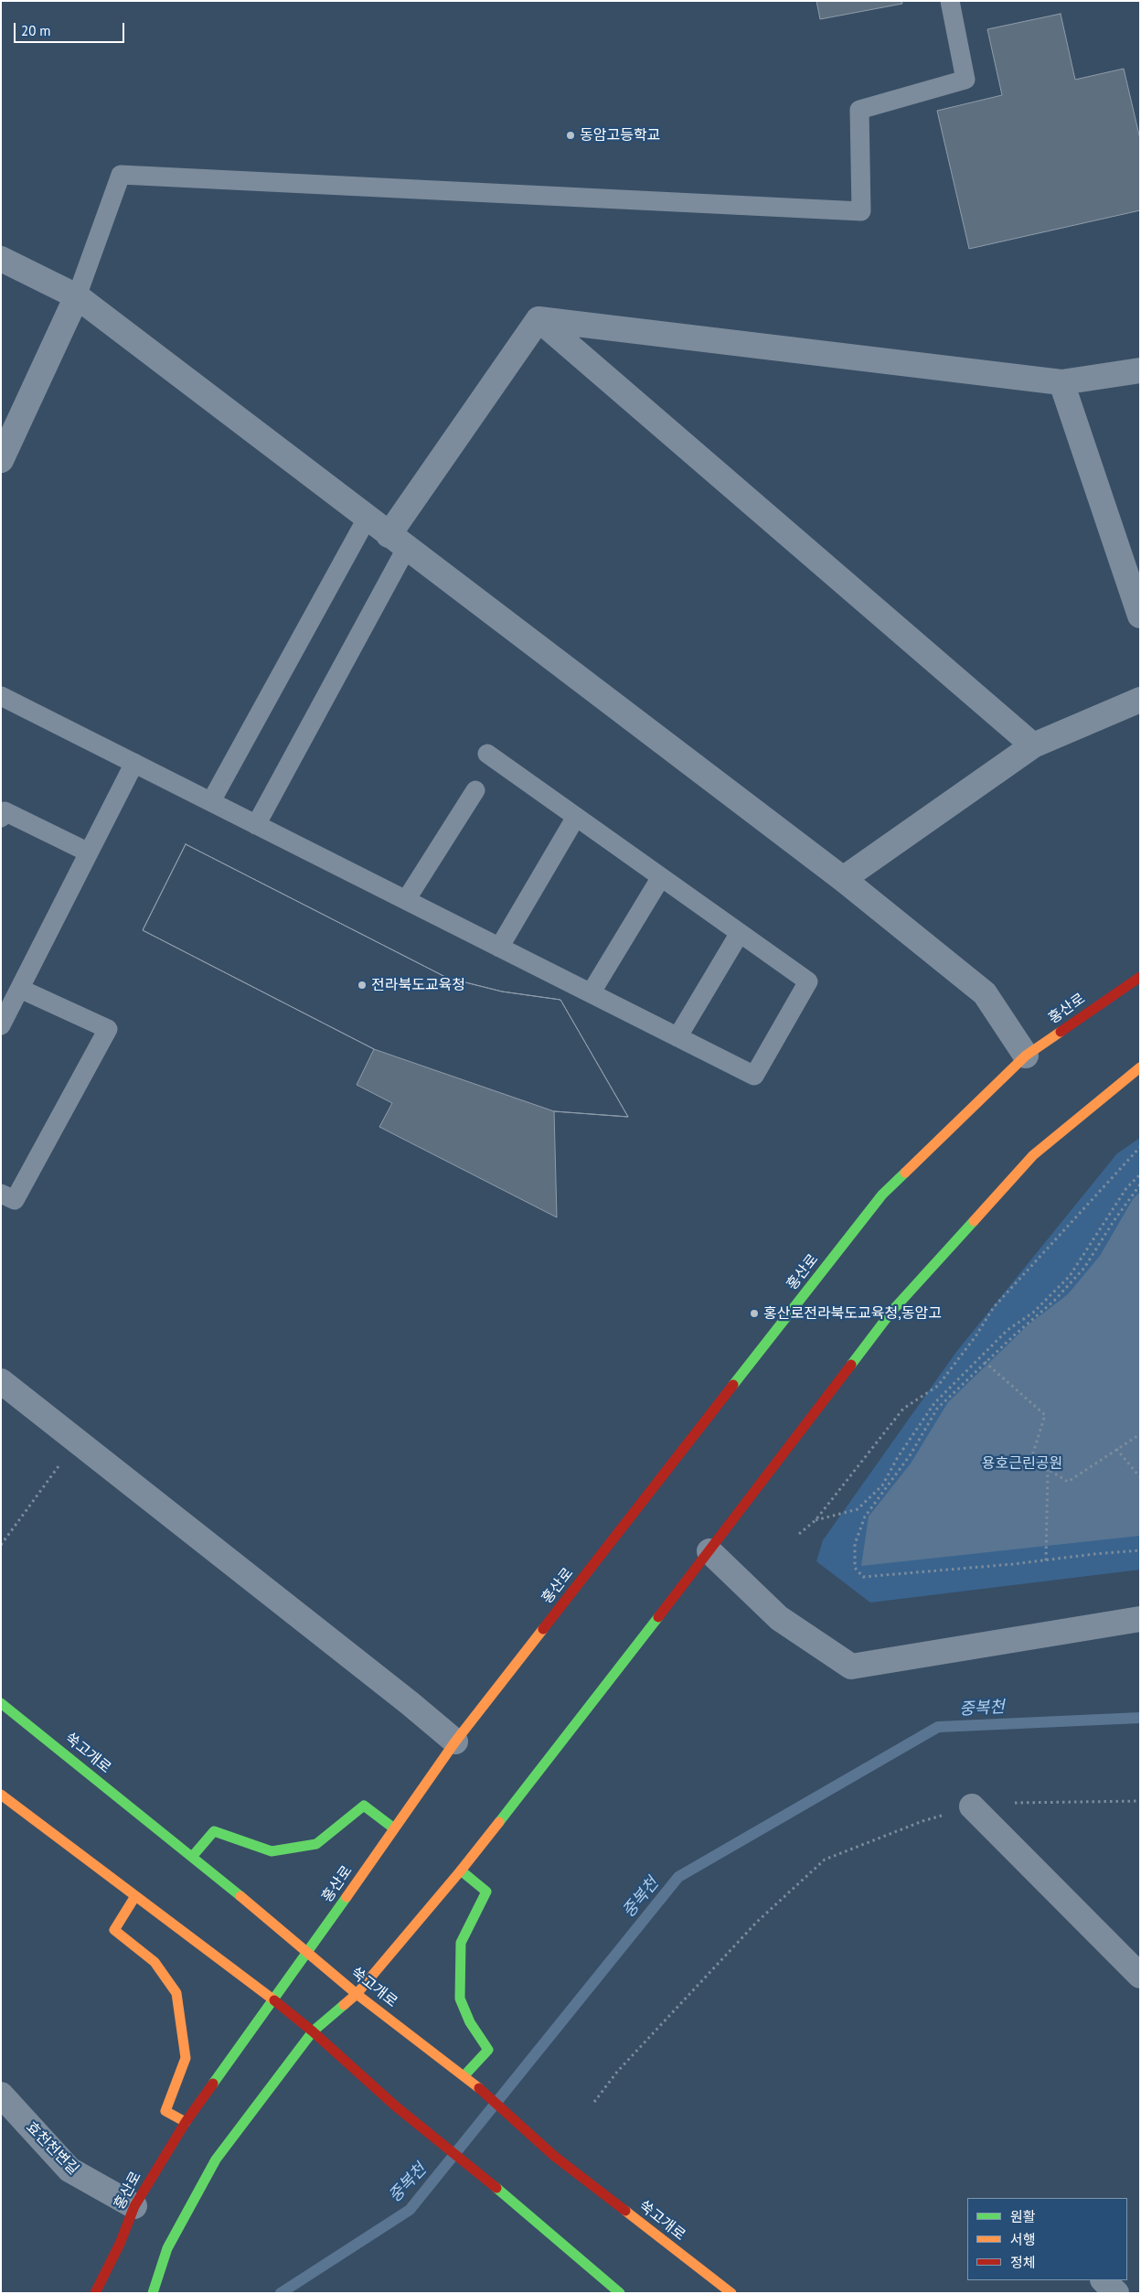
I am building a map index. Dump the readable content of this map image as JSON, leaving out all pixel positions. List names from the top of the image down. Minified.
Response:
{"streets":{"street":["홍산로","쑥고개로","효천천변길"]},"crossings":[["홍산로","쑥고개로"],["홍산로","효천천변길"]],"water":["중복천"],"parks":["용호근린공원"],"places":["동암고등학교","전라북도교육청","홍산로전라북도교육청,동암고"],"legend":["원활","서행","정체"],"scale_bar":"20 m"}
